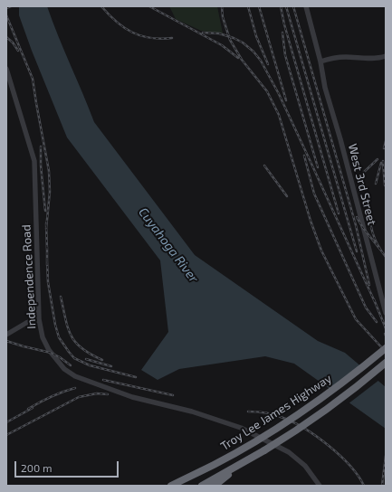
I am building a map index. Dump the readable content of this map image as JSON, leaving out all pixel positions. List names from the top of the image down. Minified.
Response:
{"streets":{"highway":["Troy Lee James Highway"],"street":["West 3rd Street","Independence Road"]},"water":["Cuyahoga River"],"scale_bar":"200 m"}
